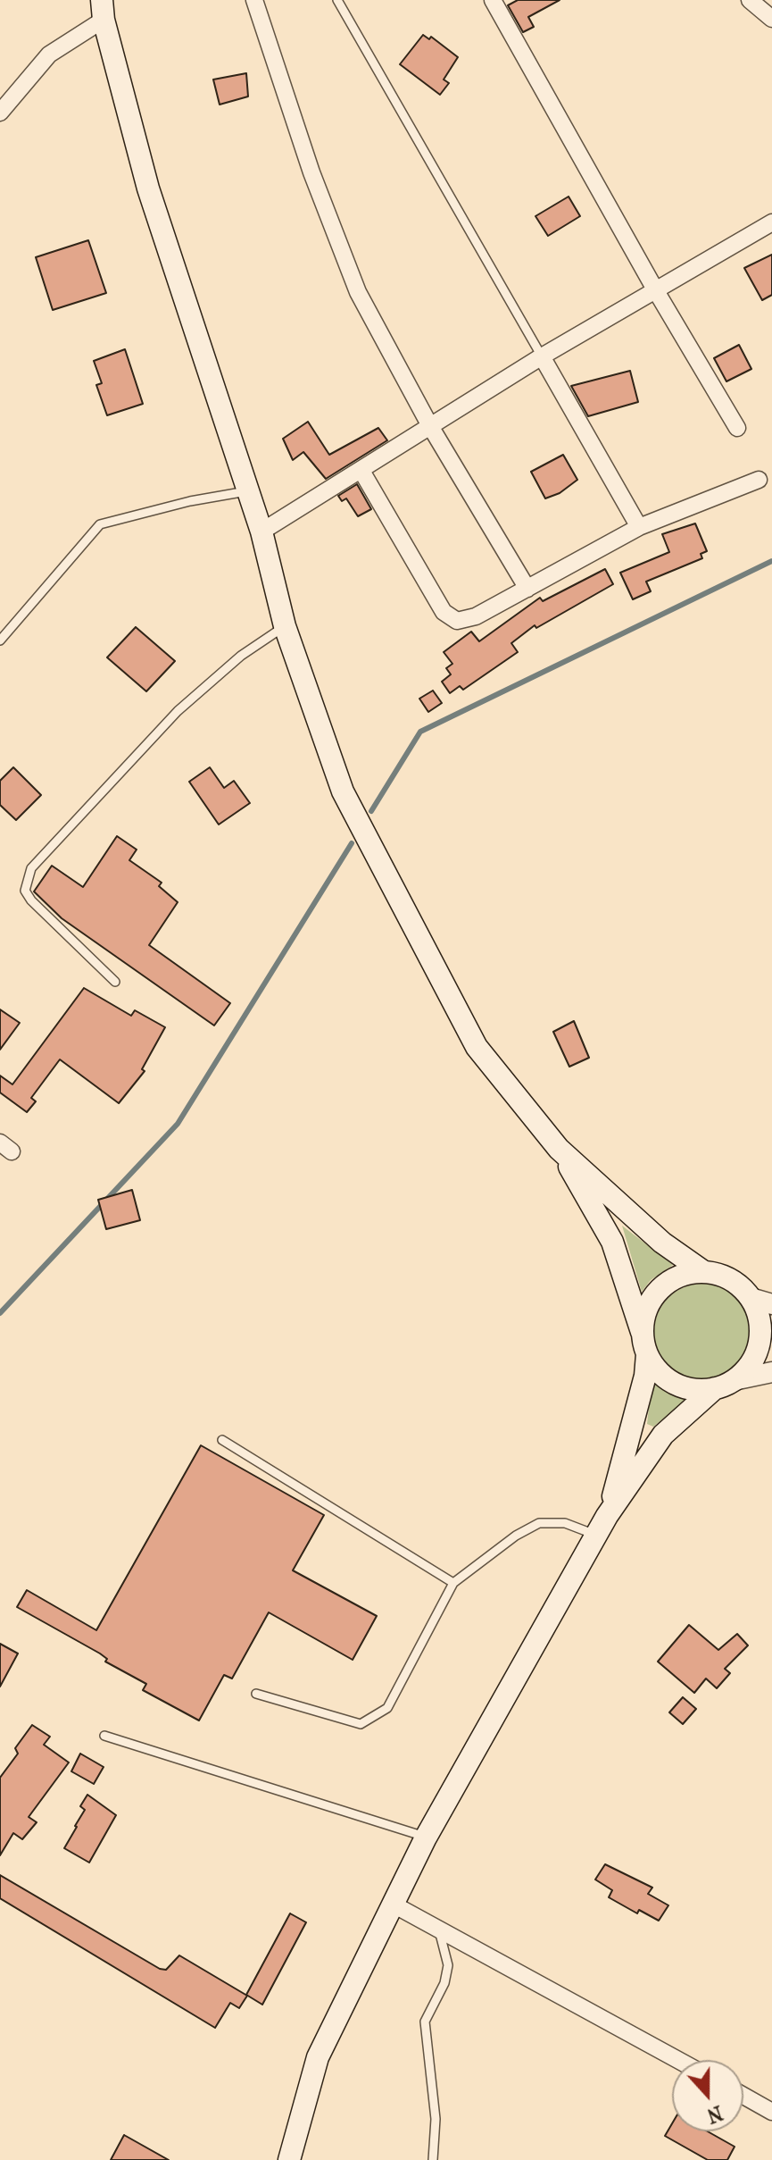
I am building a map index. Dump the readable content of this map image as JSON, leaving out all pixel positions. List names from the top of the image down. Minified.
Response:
{"north":"bottom"}
